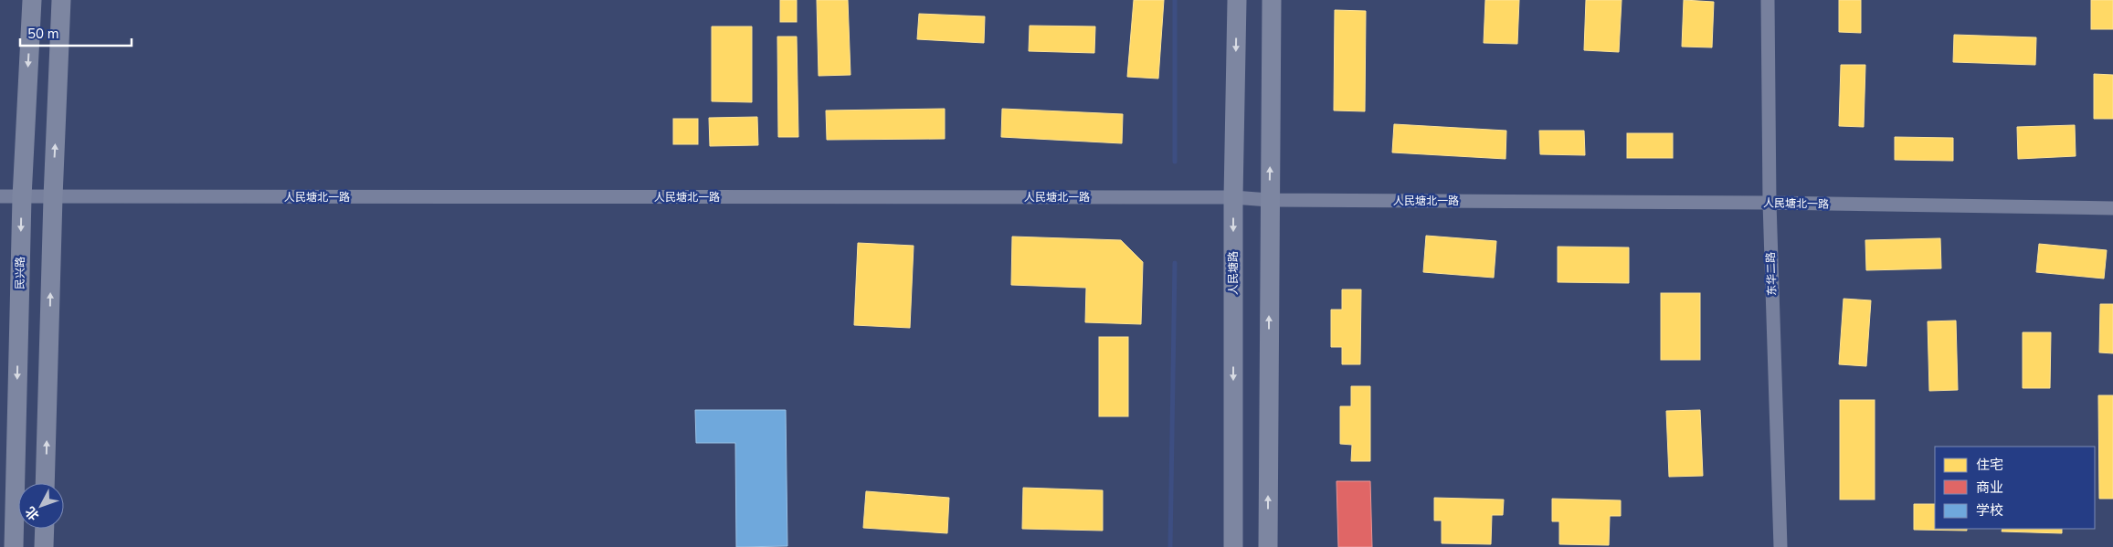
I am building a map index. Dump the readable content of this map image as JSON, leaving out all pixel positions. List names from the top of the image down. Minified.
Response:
{"streets":{"main road":["民兴路","人民塘路"],"street":["人民塘北一路","东华二路"]},"crossings":[["人民塘北一路","民兴路"],["人民塘北一路","人民塘路"],["人民塘北一路","东华二路"]],"legend":["住宅","商业","学校"],"scale_bar":"50 m","north":"bottom left"}
